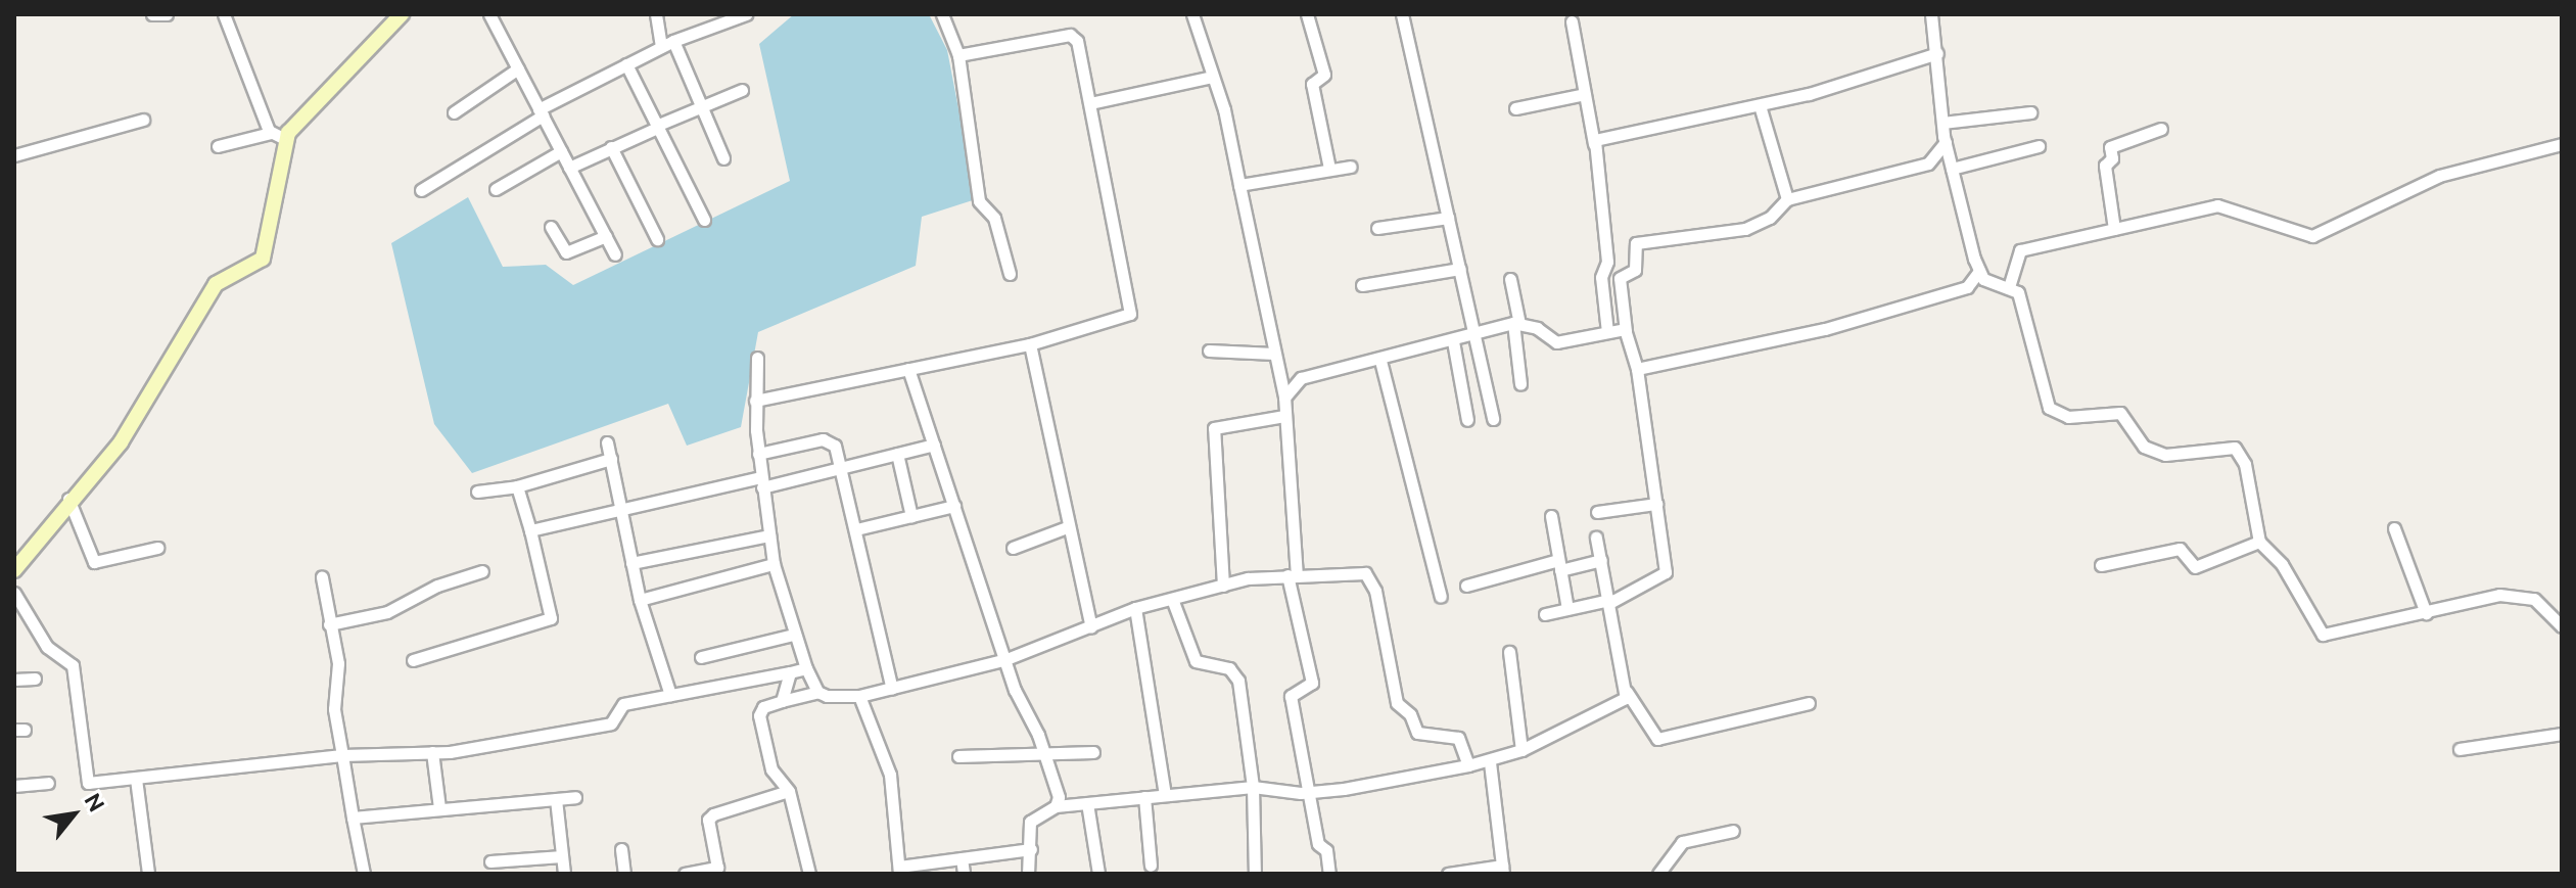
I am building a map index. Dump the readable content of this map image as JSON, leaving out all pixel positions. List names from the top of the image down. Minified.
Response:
{"north":"top right"}
